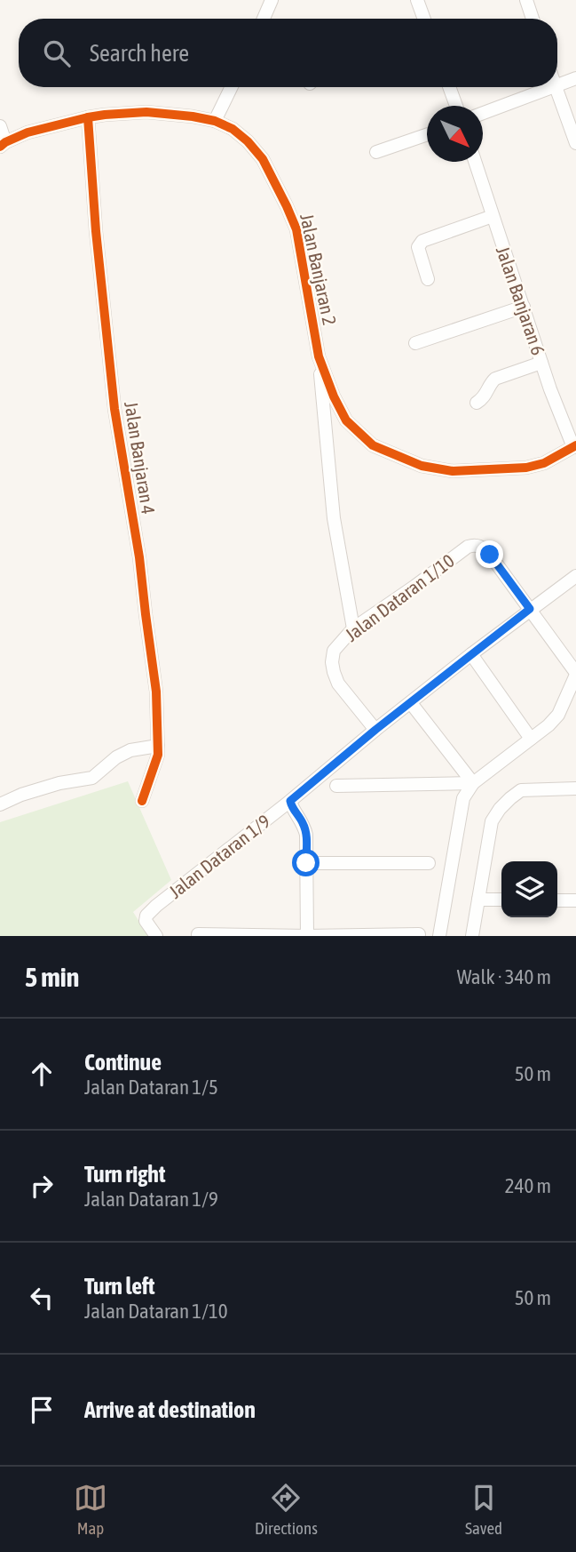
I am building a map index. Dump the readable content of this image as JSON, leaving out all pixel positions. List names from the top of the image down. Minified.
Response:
{"streets":{"street":["Jalan Banjaran 2","Jalan Banjaran 6","Jalan Banjaran 4","Jalan Dataran 1/10","Jalan Dataran 1/9"]},"crossings":[["Jalan Banjaran 2","Jalan Banjaran 6"],["Jalan Banjaran 2","Jalan Banjaran 4"],["Jalan Dataran 1/10","Jalan Dataran 1/9"]],"north":"bottom right","page":{"search":"Search here","heading":["5 min","Walk · 340 m"],"list":[["Continue","Jalan Dataran 1/5","50 m"],["Turn right","Jalan Dataran 1/9","240 m"],["Turn left","Jalan Dataran 1/10","50 m"],"Arrive at destination"],"nav":["Map","Directions","Saved"]}}
